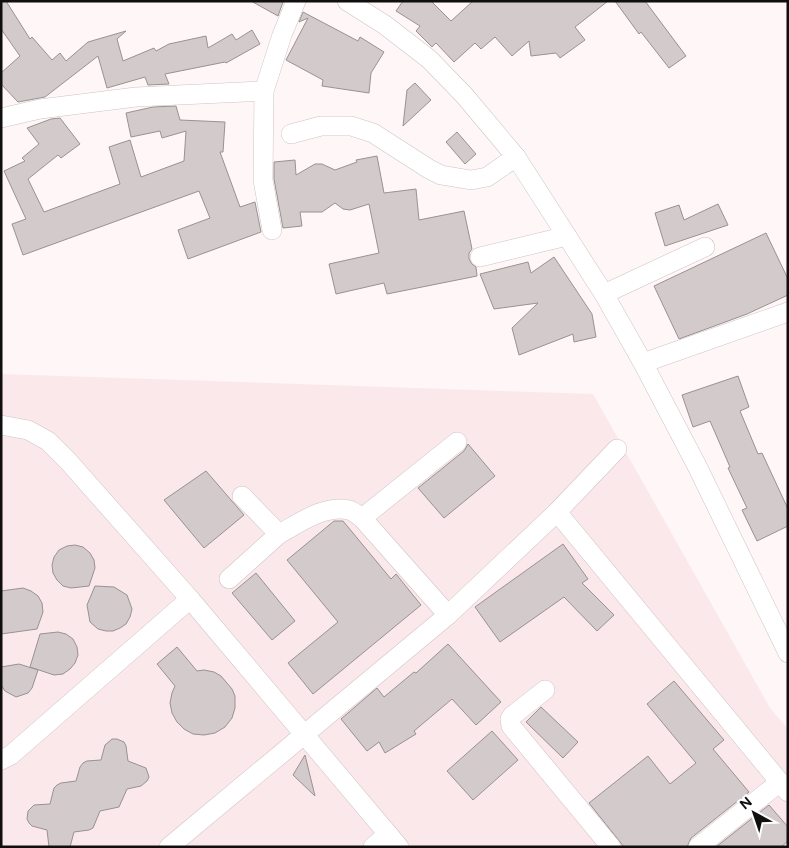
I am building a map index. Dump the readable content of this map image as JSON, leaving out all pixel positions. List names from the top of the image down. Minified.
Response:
{"north":"top left"}
